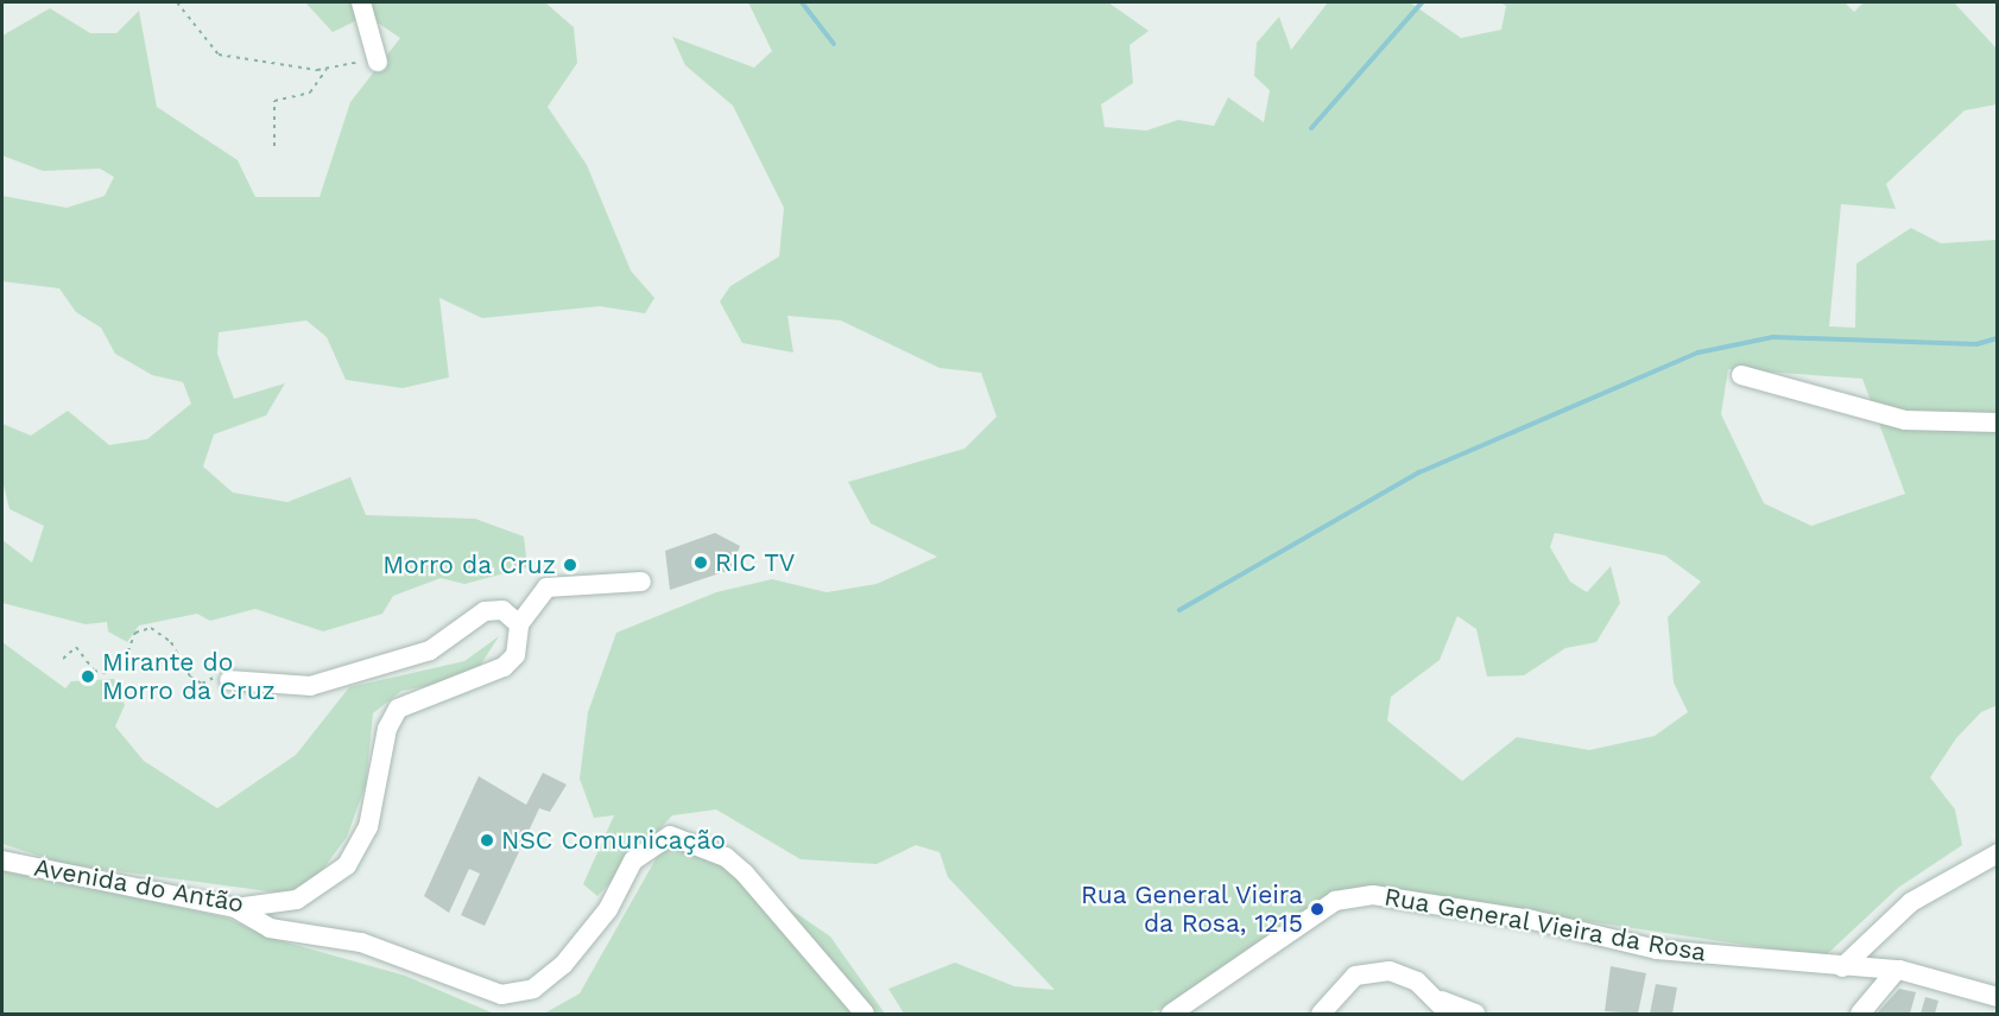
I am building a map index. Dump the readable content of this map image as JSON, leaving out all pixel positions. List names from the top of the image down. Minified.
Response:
{"streets":{"street":["Avenida do Antão","Rua General Vieira da Rosa"]},"places":["RIC TV","Morro da Cruz","Mirante do Morro da Cruz","NSC Comunicação","Rua General Vieira da Rosa, 1215"]}
